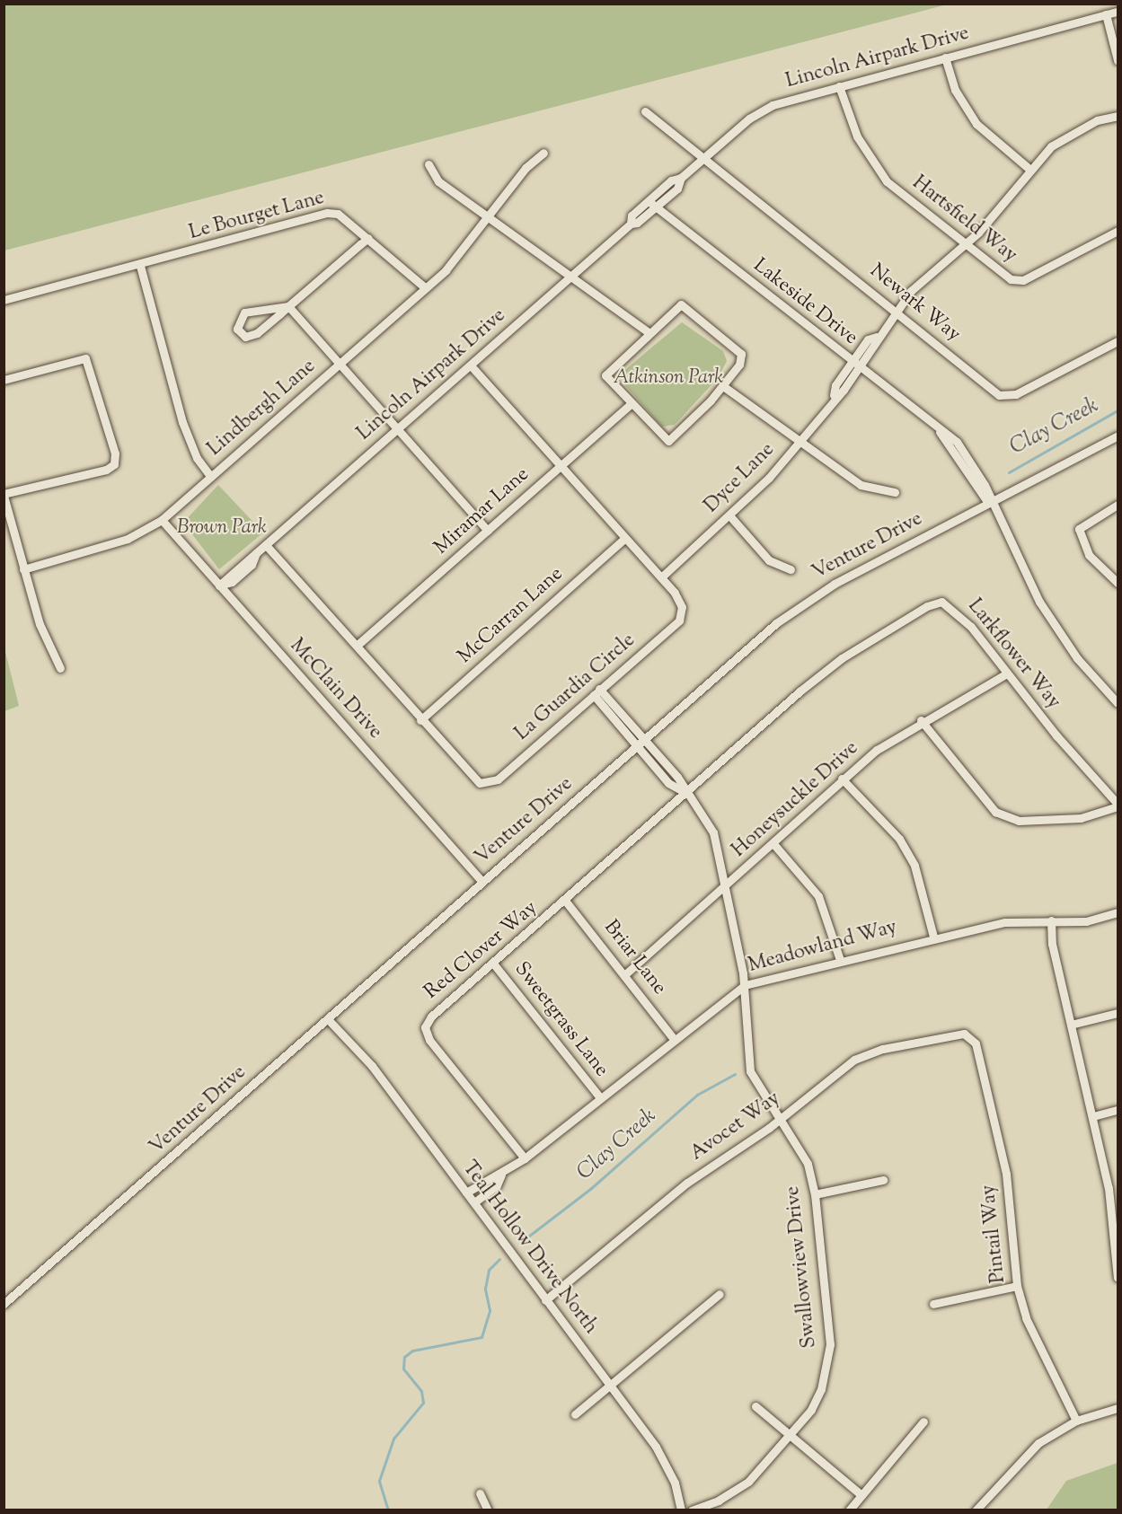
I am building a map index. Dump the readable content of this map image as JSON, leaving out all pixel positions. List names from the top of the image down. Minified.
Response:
{"streets":{"street":["Lincoln Airpark Drive","Le Bourget Lane","Hartsfield Way","Lakeside Drive","Newark Way","Lindbergh Lane","Dyce Lane","Miramar Lane","Venture Drive","McCarran Lane","Larkflower Way","La Guardia Circle","McClain Drive","Honeysuckle Drive","Meadowland Way","Red Clover Way","Briar Lane","Sweetgrass Lane","Avocet Way","Pintail Way","Teal Hollow Drive North","Swallowview Drive"]},"crossings":[["Lincoln Airpark Drive","Hartsfield Way"],["Lincoln Airpark Drive","Lakeside Drive"],["Lincoln Airpark Drive","Newark Way"],["Lincoln Airpark Drive","La Guardia Circle"],["Lincoln Airpark Drive","McClain Drive"],["Le Bourget Lane","Lindbergh Lane"],["Lakeside Drive","Dyce Lane"],["Lakeside Drive","Venture Drive"],["Lindbergh Lane","McClain Drive"],["Dyce Lane","La Guardia Circle"],["Miramar Lane","La Guardia Circle"],["Venture Drive","McClain Drive"],["Venture Drive","Teal Hollow Drive North"],["Venture Drive","Swallowview Drive"],["McCarran Lane","La Guardia Circle"],["Larkflower Way","Honeysuckle Drive"],["Larkflower Way","Red Clover Way"],["Larkflower Way","Swallowview Drive"],["La Guardia Circle","Swallowview Drive"],["Honeysuckle Drive","Briar Lane"],["Honeysuckle Drive","Swallowview Drive"],["Meadowland Way","Red Clover Way"],["Meadowland Way","Briar Lane"],["Meadowland Way","Sweetgrass Lane"],["Meadowland Way","Teal Hollow Drive North"],["Meadowland Way","Swallowview Drive"],["Red Clover Way","Briar Lane"],["Red Clover Way","Sweetgrass Lane"],["Red Clover Way","Swallowview Drive"],["Avocet Way","Pintail Way"],["Avocet Way","Teal Hollow Drive North"],["Avocet Way","Swallowview Drive"]],"water":["Clay Creek"],"parks":["Atkinson Park","Brown Park"]}
